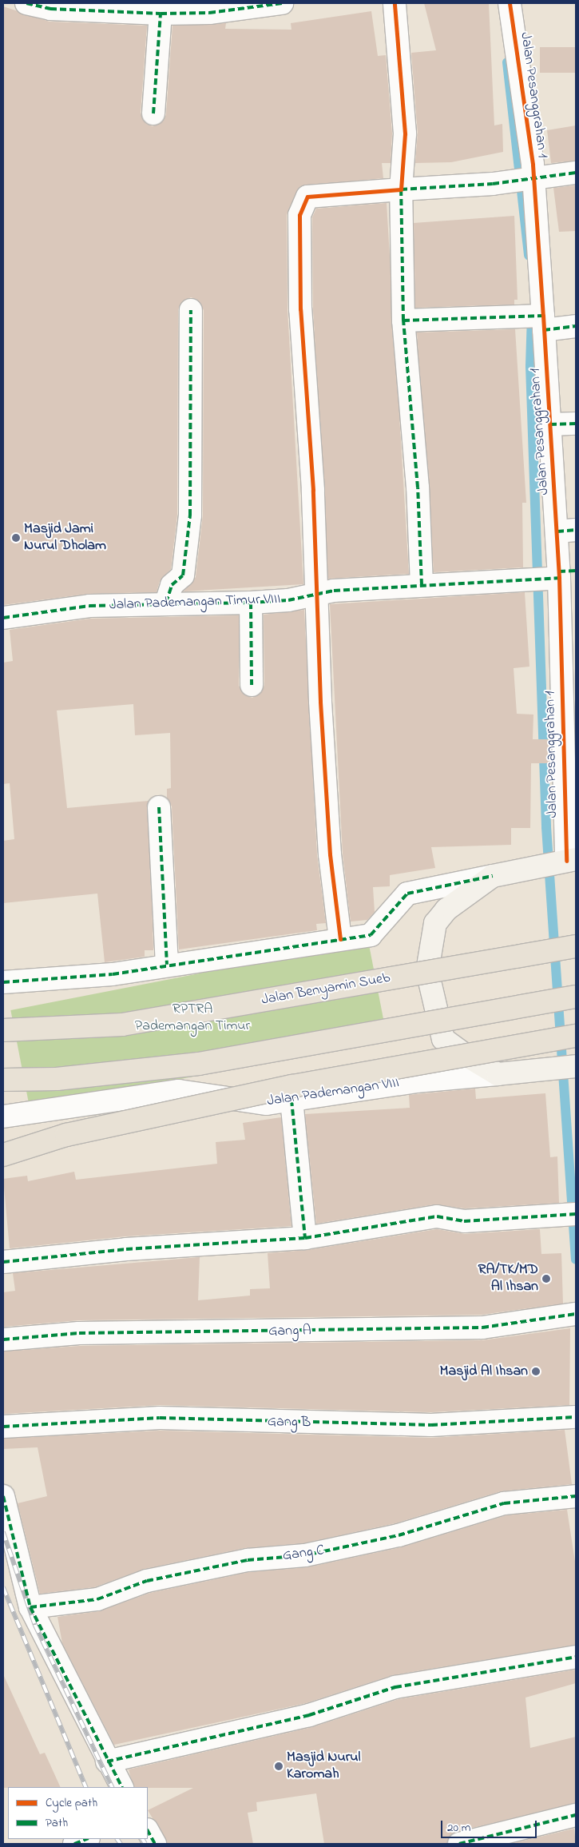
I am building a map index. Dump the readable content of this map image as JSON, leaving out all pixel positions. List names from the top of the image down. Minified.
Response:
{"streets":{"main road":["Jalan Benyamin Sueb","Jalan Pademangan VIII"],"street":["Jalan Pesanggrahan 1","Jalan Pademangan Timur VIII","Gang A","Gang B","Gang C"]},"crossings":[["Jalan Pesanggrahan 1","Jalan Pademangan Timur VIII"]],"parks":["RPTRA Pademangan Timur"],"places":["Masjid Jami Nurul Dholam","RA/TK/MD Al Ihsan","Masjid Al Ihsan","Masjid Nurul Karomah"],"legend":["Cycle path","Path"],"scale_bar":"20 m"}
